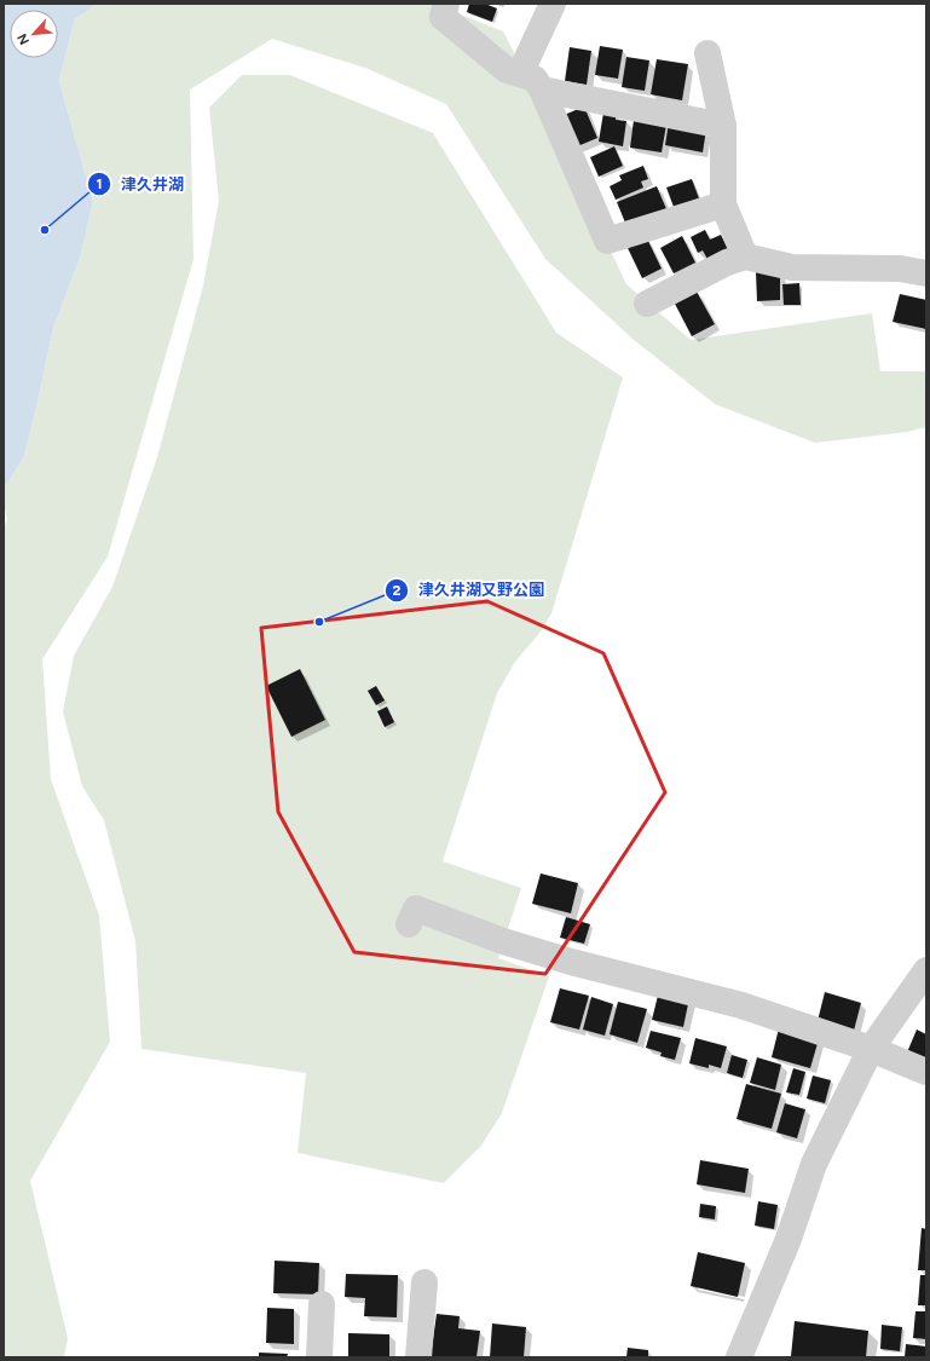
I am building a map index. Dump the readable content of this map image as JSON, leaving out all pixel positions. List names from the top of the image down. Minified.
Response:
{"places":["津久井湖","津久井湖又野公園"],"north":"bottom left"}
